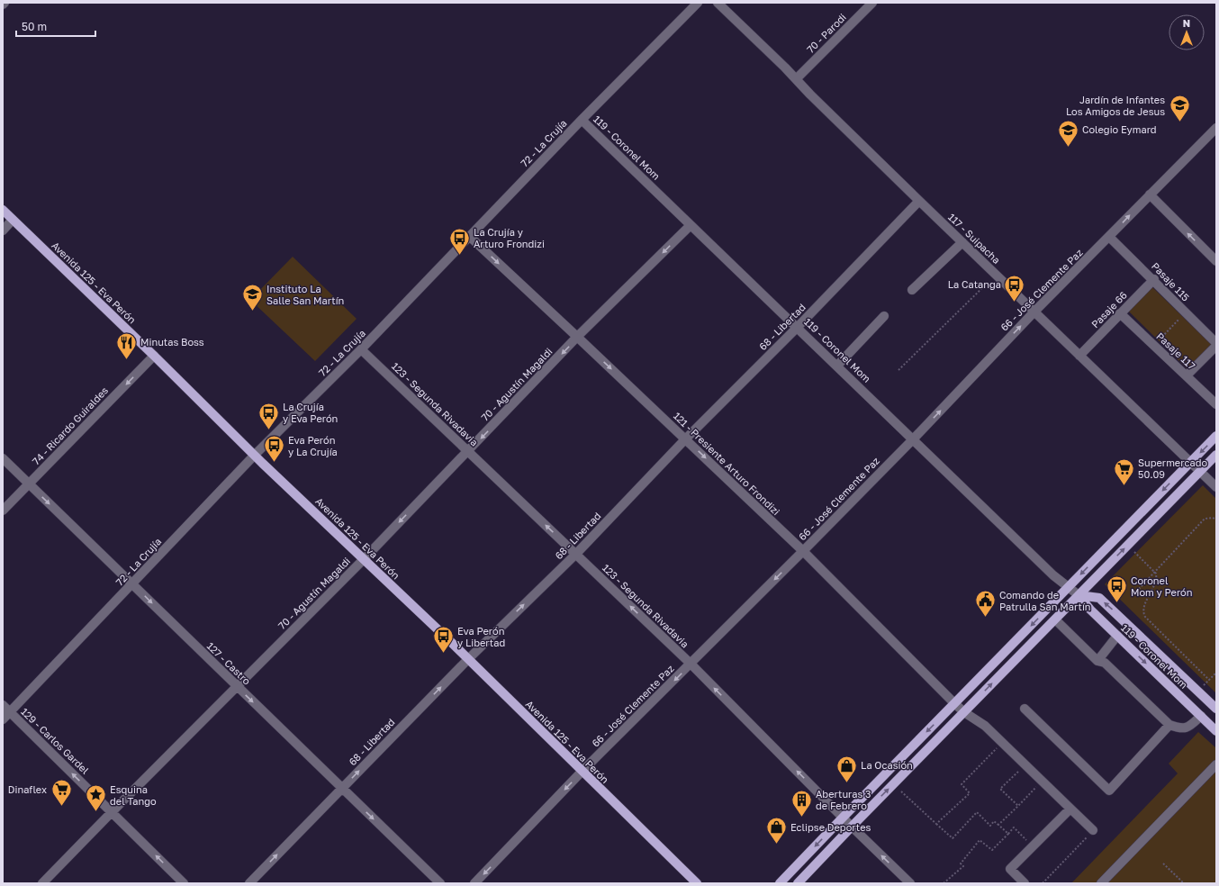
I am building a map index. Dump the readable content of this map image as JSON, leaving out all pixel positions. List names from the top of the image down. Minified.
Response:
{"streets":{"main road":["119 - Coronel Mom","Avenida 125 - Eva Perón"],"street":["70 - Parodi","72 - La Crujía","117 - Suipacha","Pasaje 115","66 - José Clemente Paz","Pasaje 66","68 - Libertad","Pasaje 117","70 - Agustín Magaldi","123 - Segunda Rivadavia","74 - Ricardo Guiraldes","121 - Presiente Arturo Frondizi","127 - Castro","129 - Carlos Gardel"]},"crossings":[["70 - Parodi","117 - Suipacha"],["72 - La Crujía","119 - Coronel Mom"],["72 - La Crujía","Avenida 125 - Eva Perón"],["72 - La Crujía","123 - Segunda Rivadavia"],["72 - La Crujía","121 - Presiente Arturo Frondizi"],["72 - La Crujía","127 - Castro"],["72 - La Crujía","129 - Carlos Gardel"],["119 - Coronel Mom","66 - José Clemente Paz"],["119 - Coronel Mom","68 - Libertad"],["119 - Coronel Mom","70 - Agustín Magaldi"],["117 - Suipacha","66 - José Clemente Paz"],["117 - Suipacha","Pasaje 66"],["117 - Suipacha","68 - Libertad"],["Pasaje 115","66 - José Clemente Paz"],["Pasaje 115","Pasaje 66"],["Avenida 125 - Eva Perón","66 - José Clemente Paz"],["Avenida 125 - Eva Perón","68 - Libertad"],["Avenida 125 - Eva Perón","70 - Agustín Magaldi"],["Avenida 125 - Eva Perón","74 - Ricardo Guiraldes"],["66 - José Clemente Paz","123 - Segunda Rivadavia"],["66 - José Clemente Paz","121 - Presiente Arturo Frondizi"],["Pasaje 66","Pasaje 117"],["68 - Libertad","123 - Segunda Rivadavia"],["68 - Libertad","121 - Presiente Arturo Frondizi"],["68 - Libertad","127 - Castro"],["70 - Agustín Magaldi","123 - Segunda Rivadavia"],["70 - Agustín Magaldi","121 - Presiente Arturo Frondizi"],["70 - Agustín Magaldi","127 - Castro"],["70 - Agustín Magaldi","129 - Carlos Gardel"],["74 - Ricardo Guiraldes","127 - Castro"]],"one_way":["68 - Libertad","70 - Agustín Magaldi","123 - Segunda Rivadavia","74 - Ricardo Guiraldes","121 - Presiente Arturo Frondizi","127 - Castro","129 - Carlos Gardel"],"places":{"school or university":["Jardín de Infantes Los Amigos de Jesus","Colegio Eymard","Instituto La Salle San Martín"],"bus stop":["La Crujía y Arturo Frondizi","La Catanga","La Crujía y Eva Perón","Eva Perón y La Crujía","Coronel Mom y Perón","Eva Perón y Libertad"],"restaurant":["Minutas Boss"],"supermarket":["Supermercado 50.09","Dinaflex"],"public building":["Comando de Patrulla San Martín"],"shop":["La Ocasión","Eclipse Deportes"],"place":["Esquina del Tango"],"building":["Aberturas 3 de Febrero"]},"scale_bar":"50 m","north":"top"}
